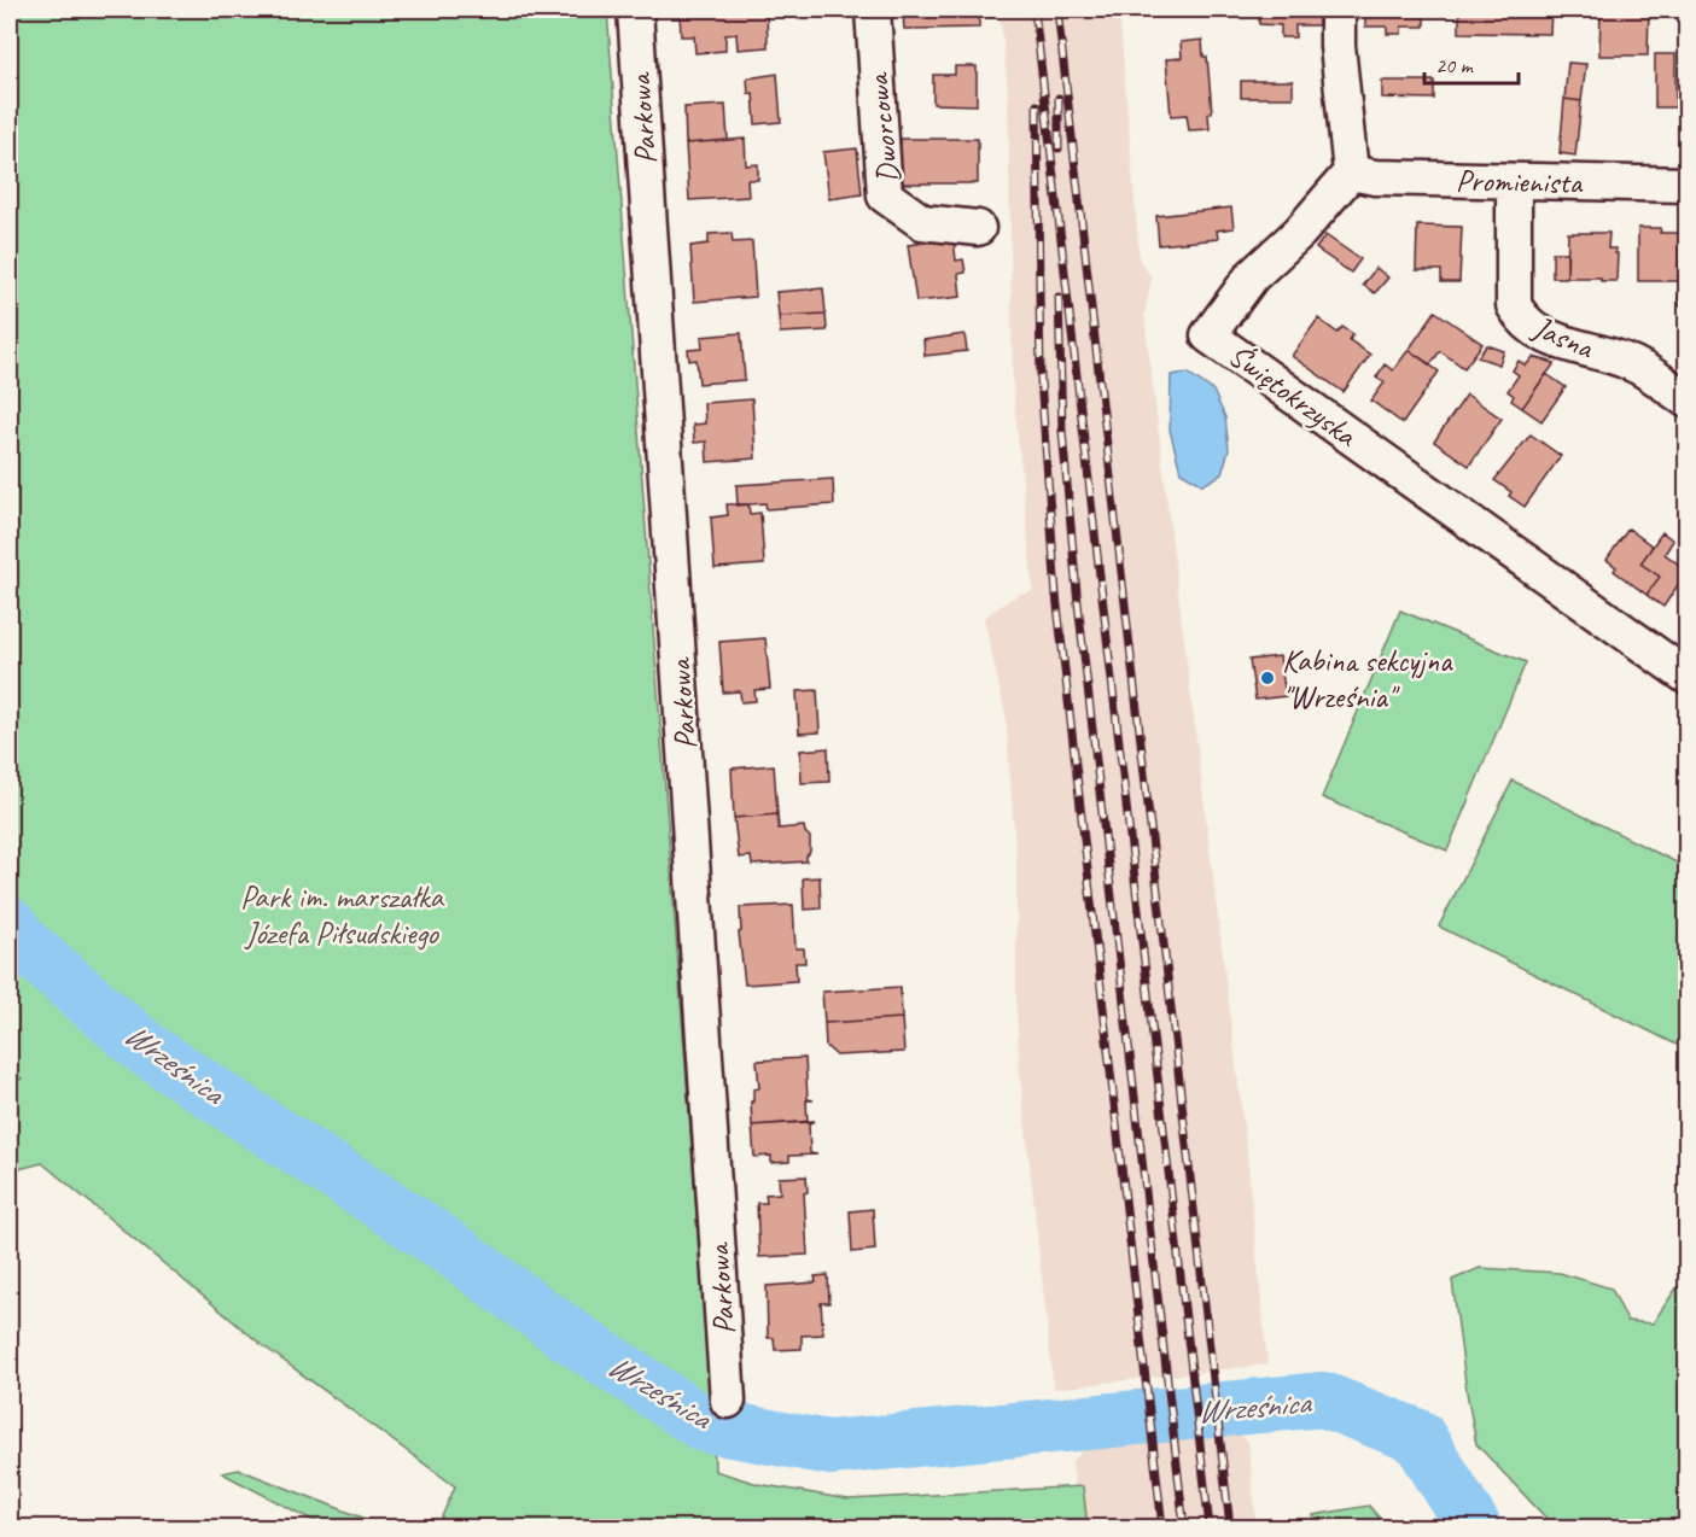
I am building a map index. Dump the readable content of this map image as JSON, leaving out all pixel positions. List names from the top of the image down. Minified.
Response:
{"streets":{"street":["Parkowa","Dworcowa","Promienista","Jasna","Świętokrzyska"]},"crossings":[["Promienista","Jasna"],["Promienista","Świętokrzyska"]],"water":["Wrześnica"],"parks":["Park im. marszałka Józefa Piłsudskiego"],"places":["Kabina sekcyjna \"Września\""],"scale_bar":"20 m"}
